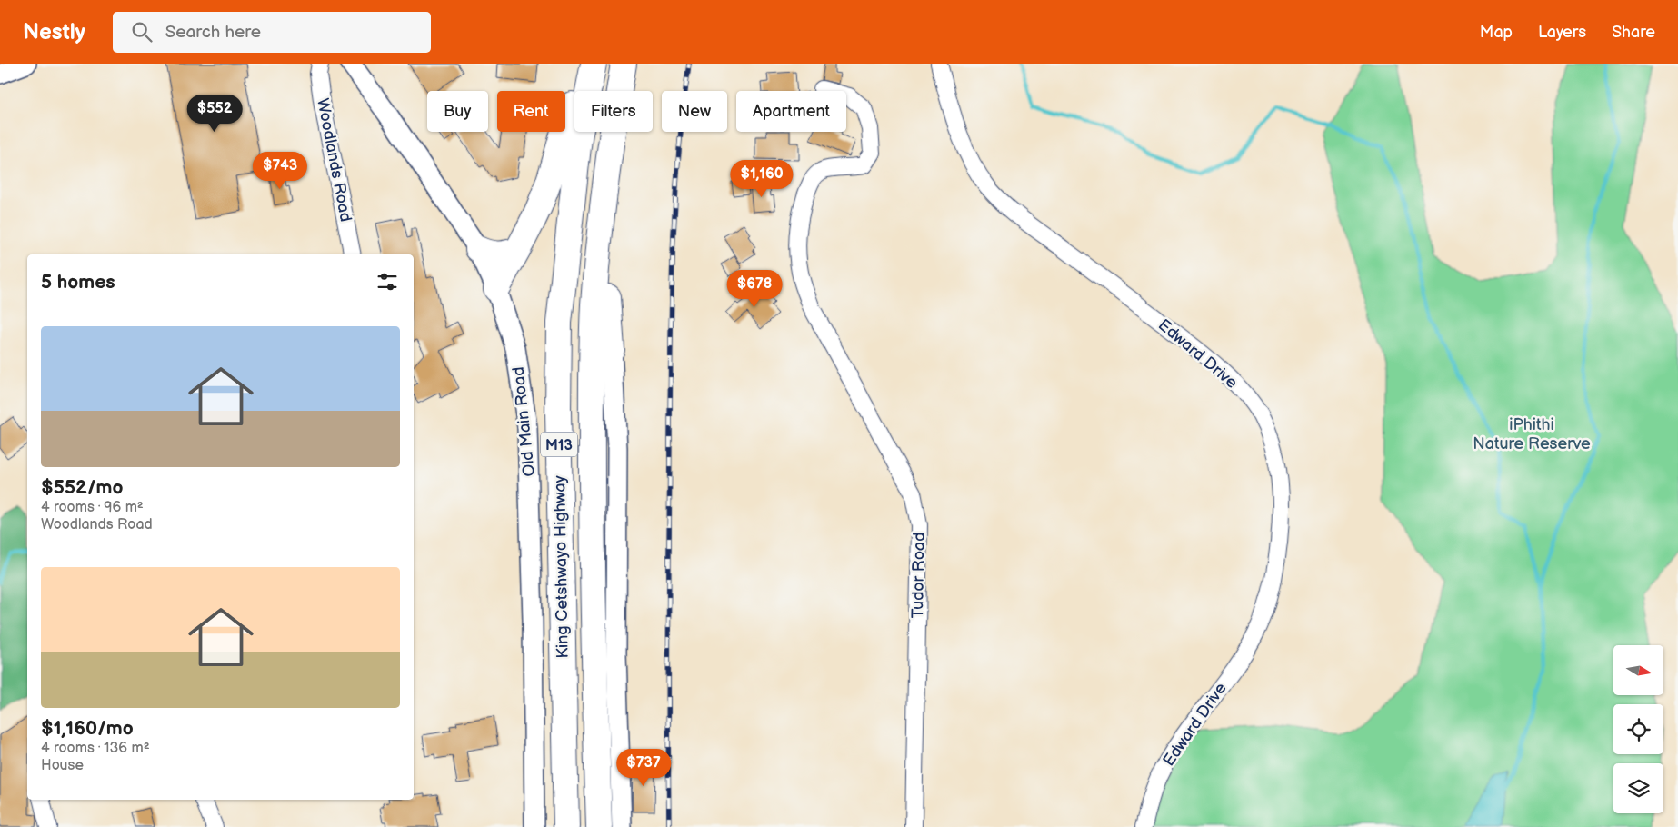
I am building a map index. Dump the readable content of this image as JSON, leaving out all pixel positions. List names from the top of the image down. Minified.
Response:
{"streets":{"highway":["M13","King Cetshwayo Highway"],"street":["Woodlands Road","Edward Drive","Old Main Road","Tudor Road"]},"parks":["iPhithi Nature Reserve"],"north":"right","page":{"header":"Nestly","search":"Search here","nav":["Map","Layers","Share"],"chip":["Buy","Rent","Filters","New","Apartment"],"price":["$552","$743","$1,160","$678","$737"],"heading":"5 homes","list":[{"name":"$552/mo","note":"4 rooms · 96 m² · Woodlands Road"},{"name":"$1,160/mo","note":"4 rooms · 136 m² · House"}]}}
